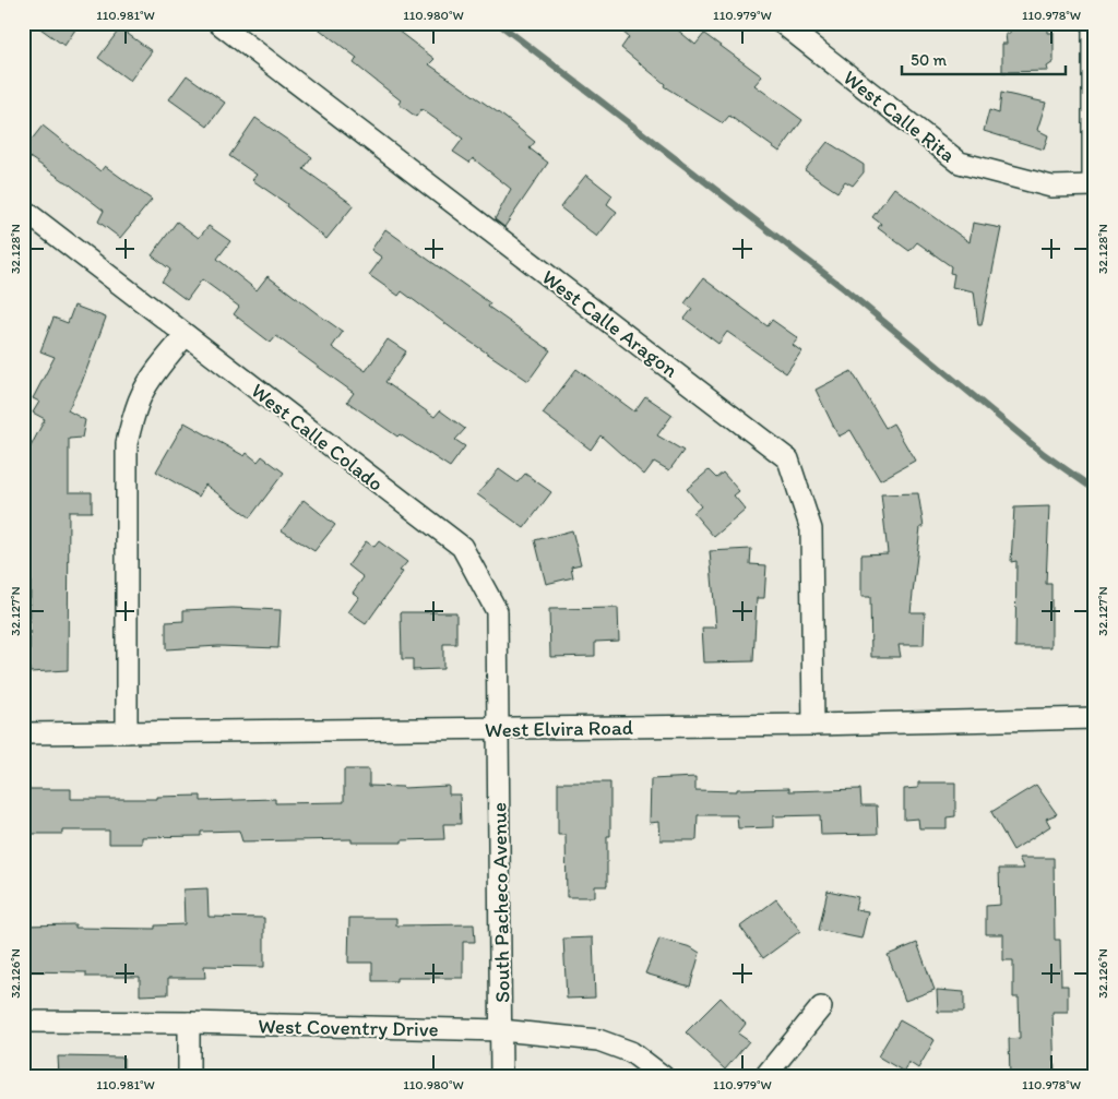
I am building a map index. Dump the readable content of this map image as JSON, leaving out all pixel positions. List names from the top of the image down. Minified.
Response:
{"streets":{"street":["West Calle Rita","West Calle Aragon","West Calle Colado","West Elvira Road","South Pacheco Avenue","West Coventry Drive"]},"crossings":[["West Calle Aragon","West Elvira Road"],["West Calle Colado","West Elvira Road"],["West Calle Colado","South Pacheco Avenue"],["West Elvira Road","South Pacheco Avenue"],["South Pacheco Avenue","West Coventry Drive"]],"scale_bar":"50 m","coordinates":["110.981°W","110.980°W","110.979°W","110.978°W","32.128°N","32.127°N","32.126°N"]}
